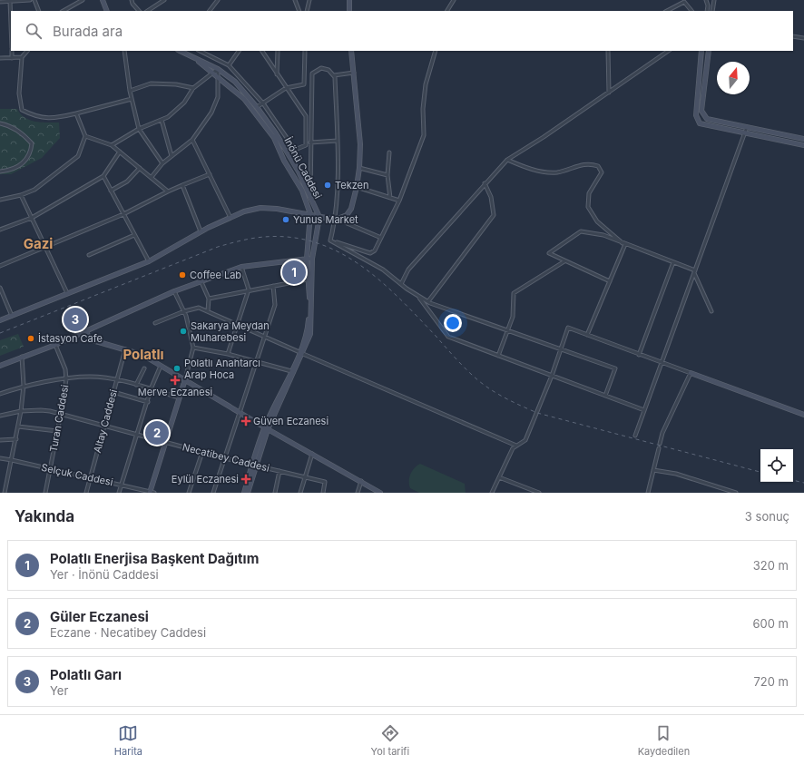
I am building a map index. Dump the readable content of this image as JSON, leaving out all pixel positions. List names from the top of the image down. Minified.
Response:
{"streets":{"street":["İnönü Caddesi","Turan Caddesi","Altay Caddesi","Necatibey Caddesi","Selçuk Caddesi"]},"crossings":[["İnönü Caddesi","Necatibey Caddesi"],["Turan Caddesi","Necatibey Caddesi"],["Turan Caddesi","Selçuk Caddesi"],["Altay Caddesi","Necatibey Caddesi"],["Altay Caddesi","Selçuk Caddesi"]],"districts":["Gazi","Polatlı"],"places":{"other":["Tekzen","Yunus Market","Coffee Lab","Sakarya Meydan Muharebesi","İstasyon Cafe","Polatlı Anahtarcı Arap Hoca"],"health":["Merve Eczanesi","Güven Eczanesi","Eylül Eczanesi"]},"north":"top","page":{"search":"Burada ara","pins":["1","3","2"],"heading":["Yakında","3 sonuç"],"list":[{"mark":"1","name":"Polatlı Enerjisa Başkent Dağıtım","note":"Yer · İnönü Caddesi","value":"320 m"},{"mark":"2","name":"Güler Eczanesi","note":"Eczane · Necatibey Caddesi","value":"600 m"},{"mark":"3","name":"Polatlı Garı","note":"Yer","value":"720 m"}],"nav":["Harita","Yol tarifi","Kaydedilen"]}}
